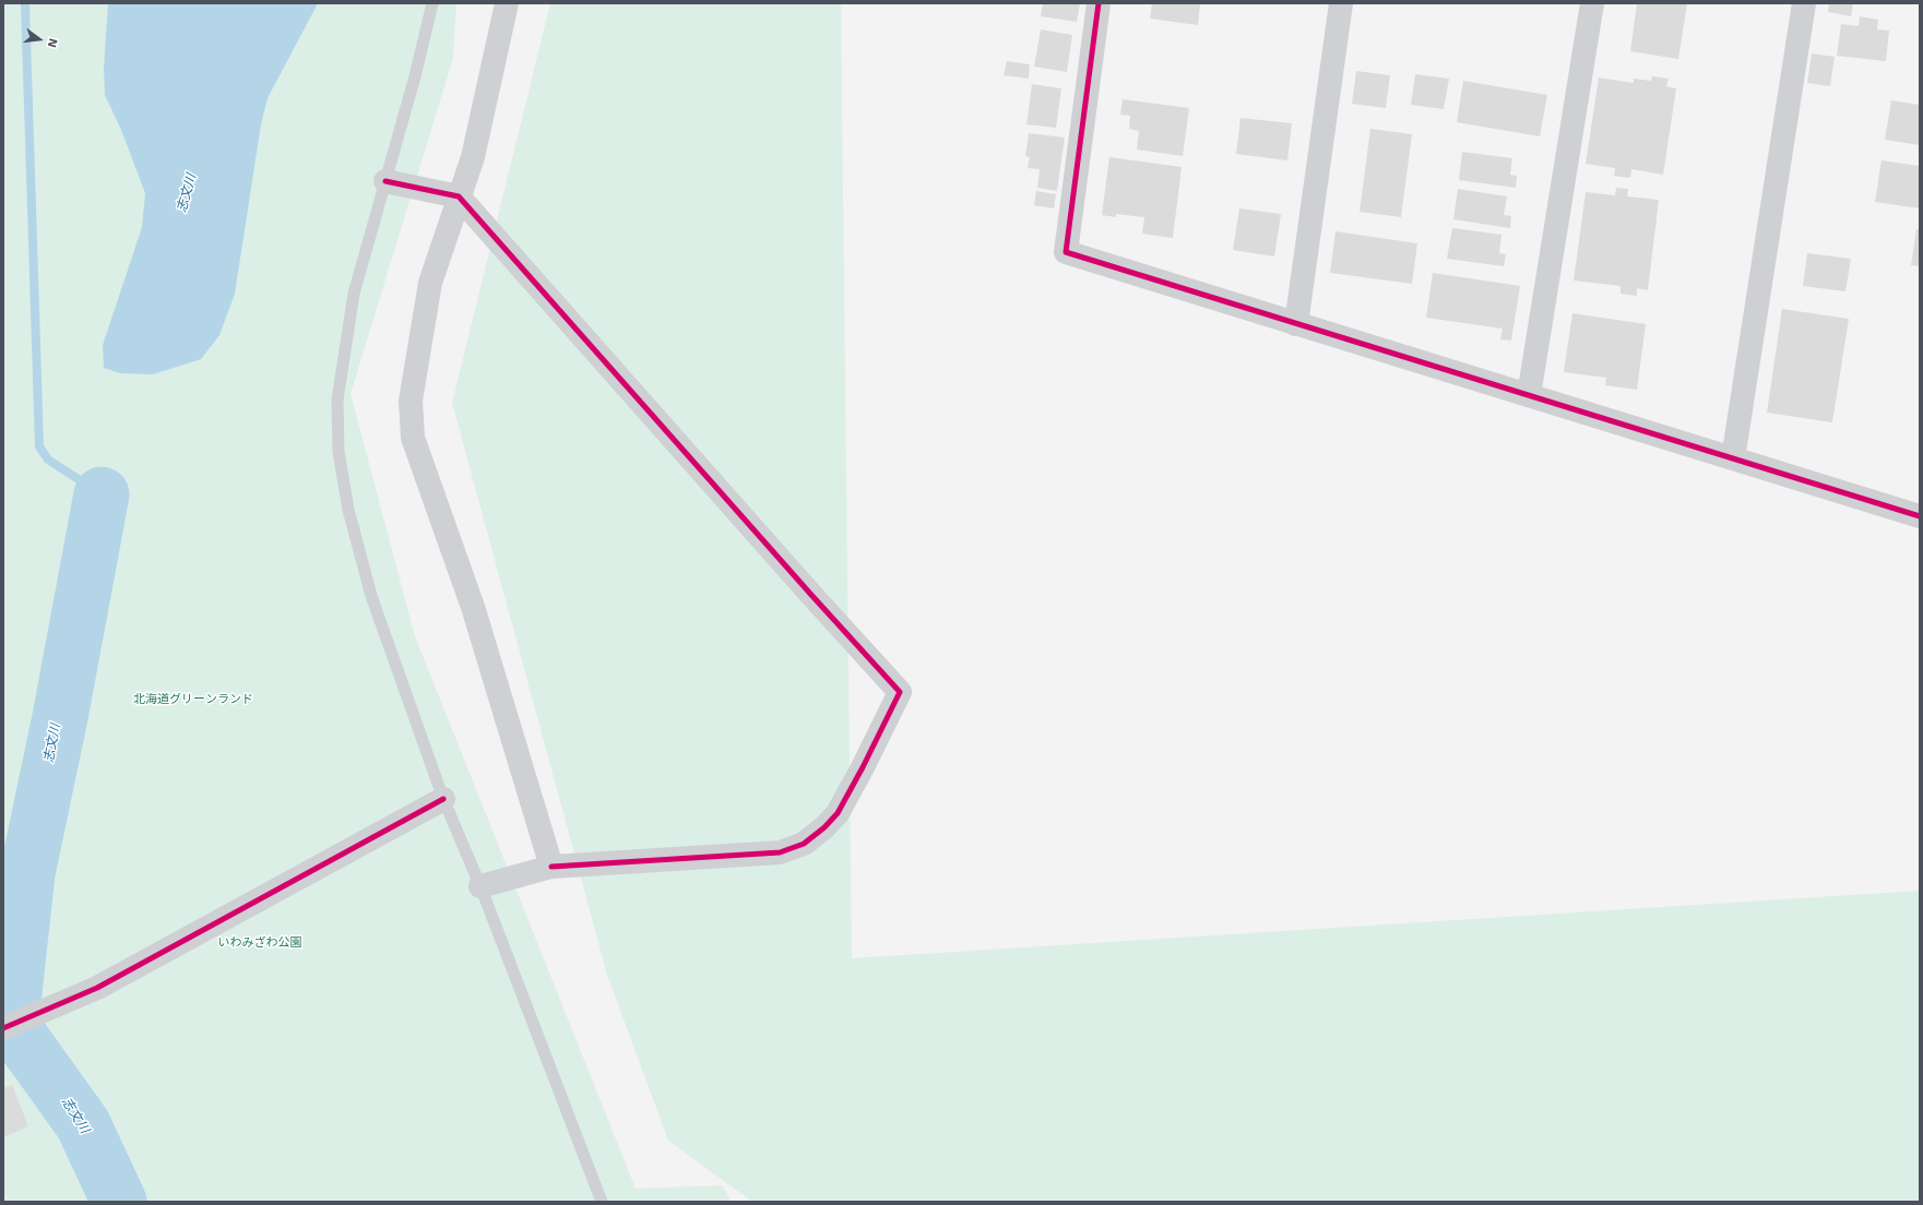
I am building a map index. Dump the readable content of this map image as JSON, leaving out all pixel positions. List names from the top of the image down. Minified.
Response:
{"water":["志文川"],"parks":["北海道グリーンランド","いわみざわ公園"],"north":"right"}
